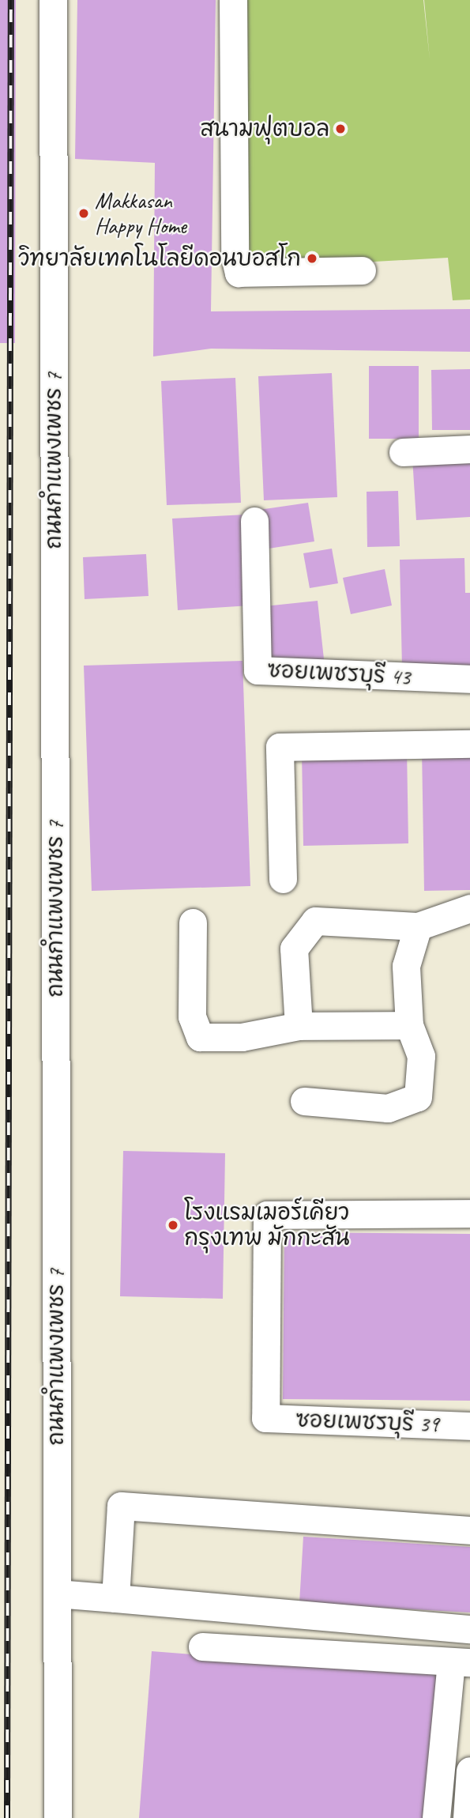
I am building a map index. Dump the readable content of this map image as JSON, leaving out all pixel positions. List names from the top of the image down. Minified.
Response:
{"streets":{"street":["ถนนกำแพงเพชร 7","ซอยเพชรบุรี 43","ซอยเพชรบุรี 39"]},"places":["สนามฟุตบอล","Makkasan Happy Home","วิทยาลัยเทคโนโลยีดอนบอสโก","โรงแรมเมอร์เคียว กรุงเทพ มักกะสัน"]}
